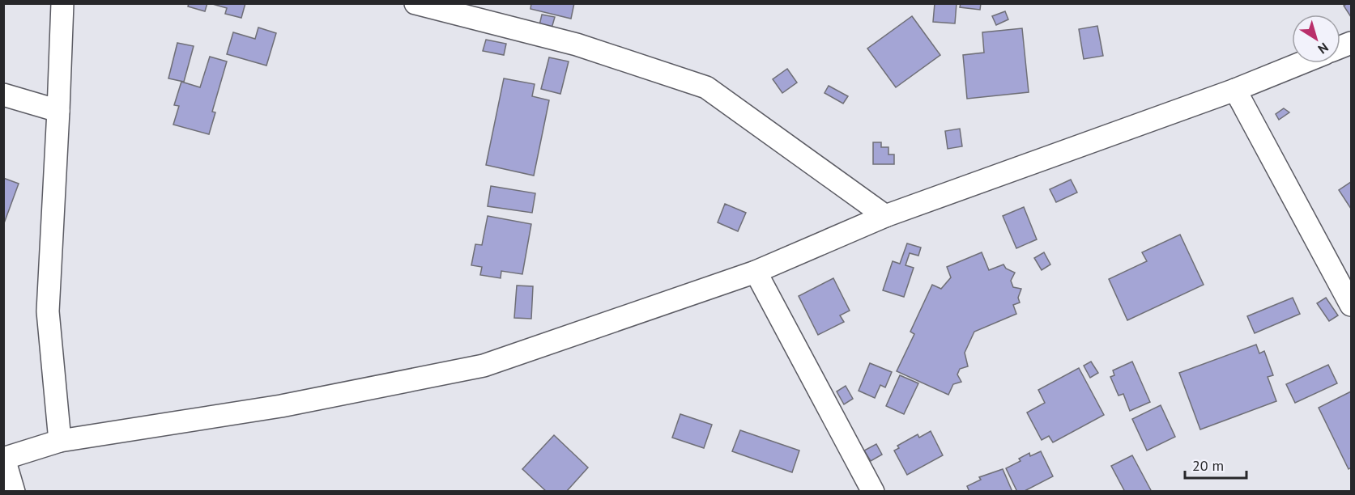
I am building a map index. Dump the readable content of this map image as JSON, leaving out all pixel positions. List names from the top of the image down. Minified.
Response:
{"scale_bar":"20 m","north":"bottom right"}
